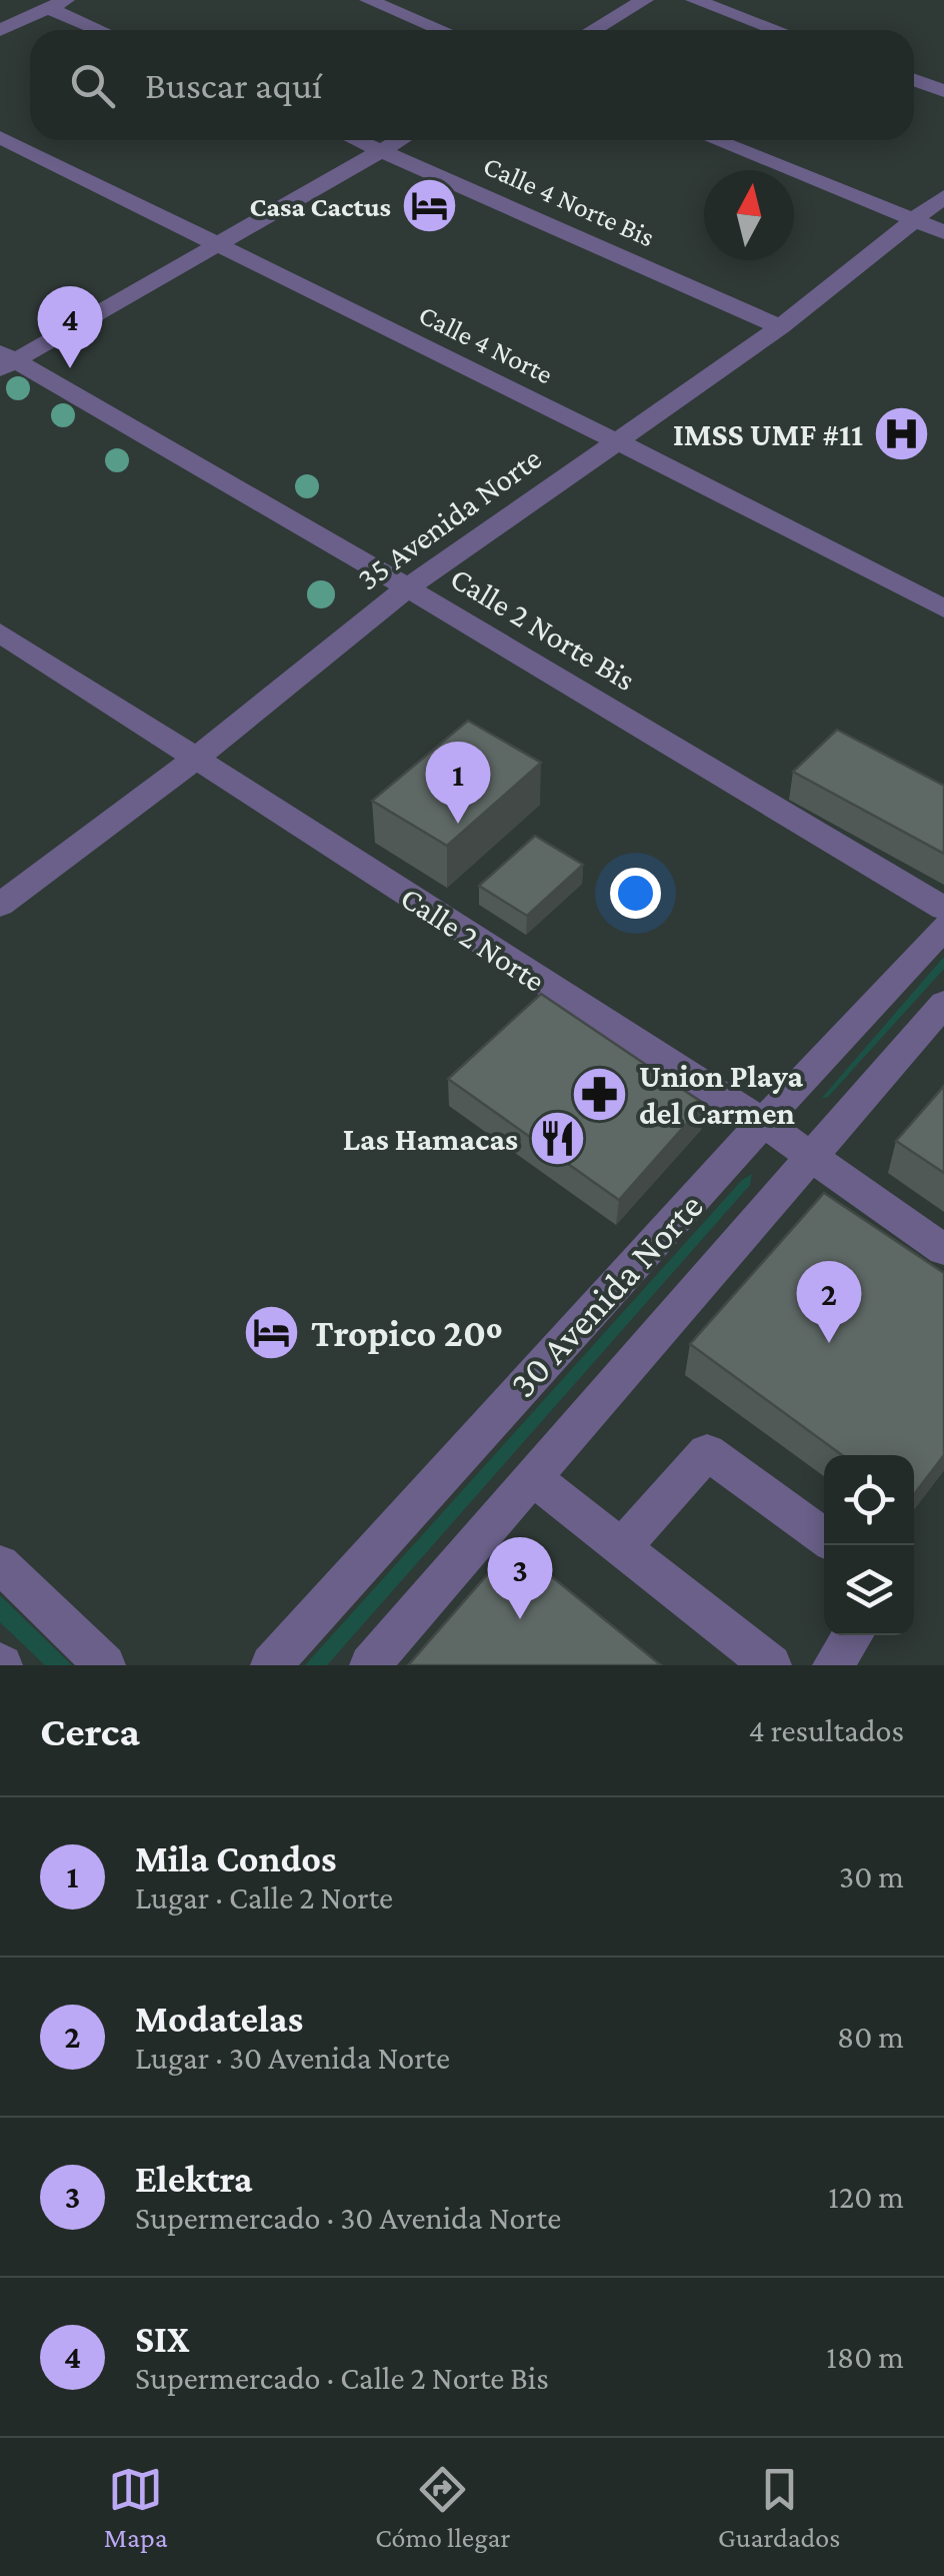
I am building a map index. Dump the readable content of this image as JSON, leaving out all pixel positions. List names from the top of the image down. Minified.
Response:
{"streets":{"street":["Calle 4 Norte Bis","Calle 4 Norte","35 Avenida Norte","Calle 2 Norte Bis","Calle 2 Norte","30 Avenida Norte"]},"crossings":[["Calle 4 Norte Bis","35 Avenida Norte"],["Calle 4 Norte","35 Avenida Norte"],["35 Avenida Norte","Calle 2 Norte Bis"],["35 Avenida Norte","Calle 2 Norte"],["Calle 2 Norte","30 Avenida Norte"]],"places":{"hotel":["Casa Cactus","Tropico 20º"],"hospital":["IMSS UMF #11"],"pharmacy":["Union Playa del Carmen"],"restaurant":["Las Hamacas"]},"north":"top","page":{"search":"Buscar aquí","pins":["4","1","2","3"],"heading":["Cerca","4 resultados"],"list":[{"mark":"1","name":"Mila Condos","note":"Lugar · Calle 2 Norte","value":"30 m"},{"mark":"2","name":"Modatelas","note":"Lugar · 30 Avenida Norte","value":"80 m"},{"mark":"3","name":"Elektra","note":"Supermercado · 30 Avenida Norte","value":"120 m"},{"mark":"4","name":"SIX","note":"Supermercado · Calle 2 Norte Bis","value":"180 m"}],"nav":["Mapa","Cómo llegar","Guardados"]}}
